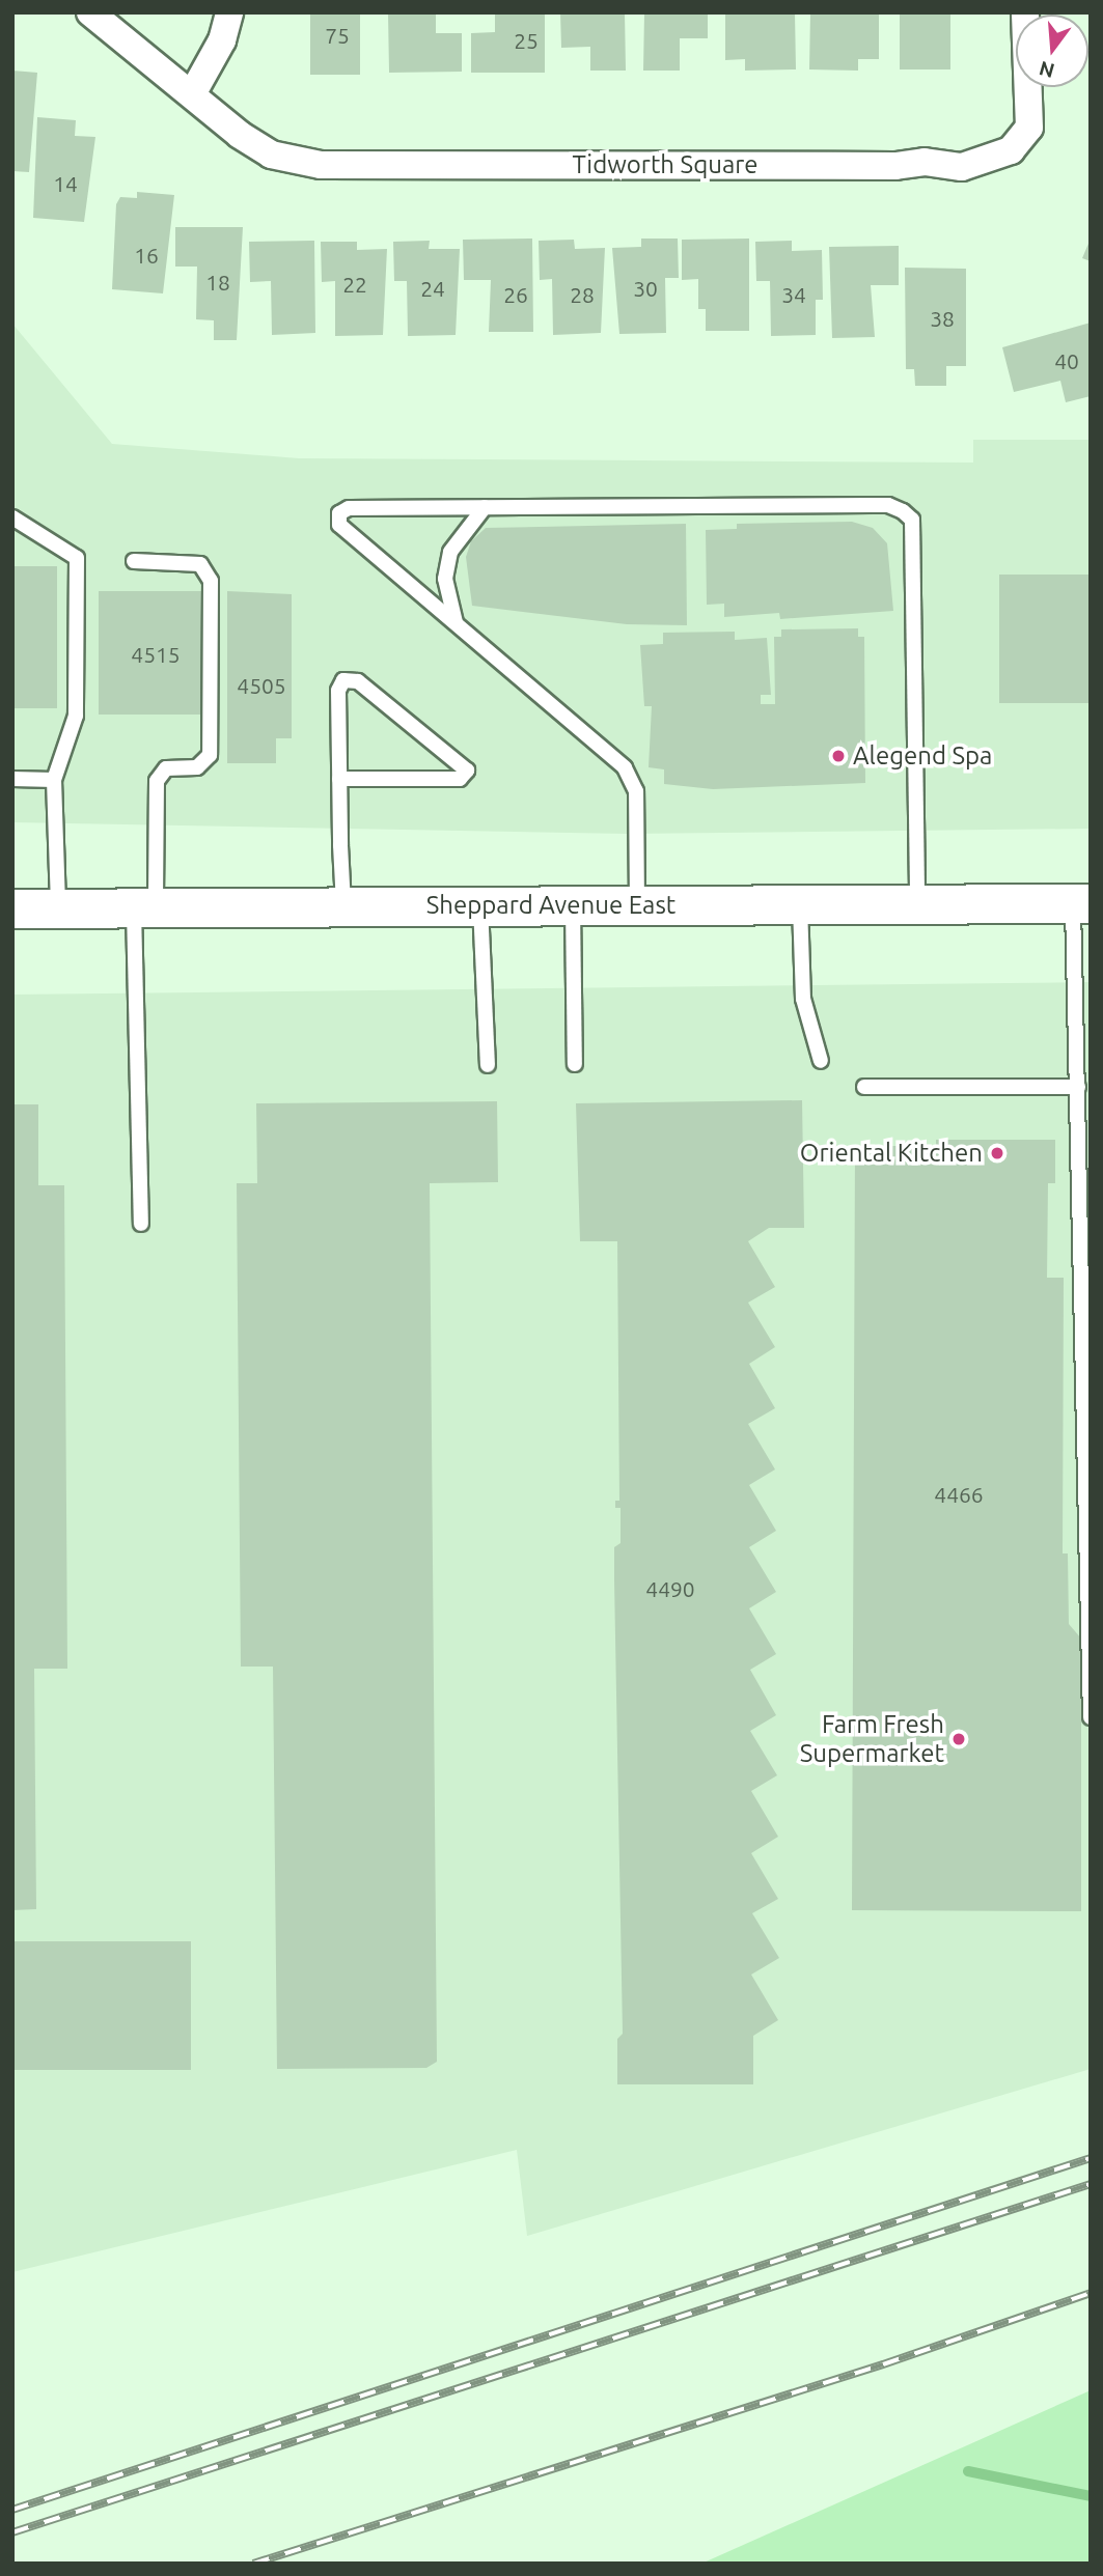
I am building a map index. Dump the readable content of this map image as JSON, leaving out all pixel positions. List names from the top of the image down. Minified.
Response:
{"streets":{"main road":["Sheppard Avenue East"],"street":["Tidworth Square"]},"places":["Alegend Spa","Oriental Kitchen","Farm Fresh Supermarket"],"house_numbers":["75","25","14","16","18","22","24","30","26","28","34","38","40","4515","4505","4466","4490"],"north":"bottom"}
